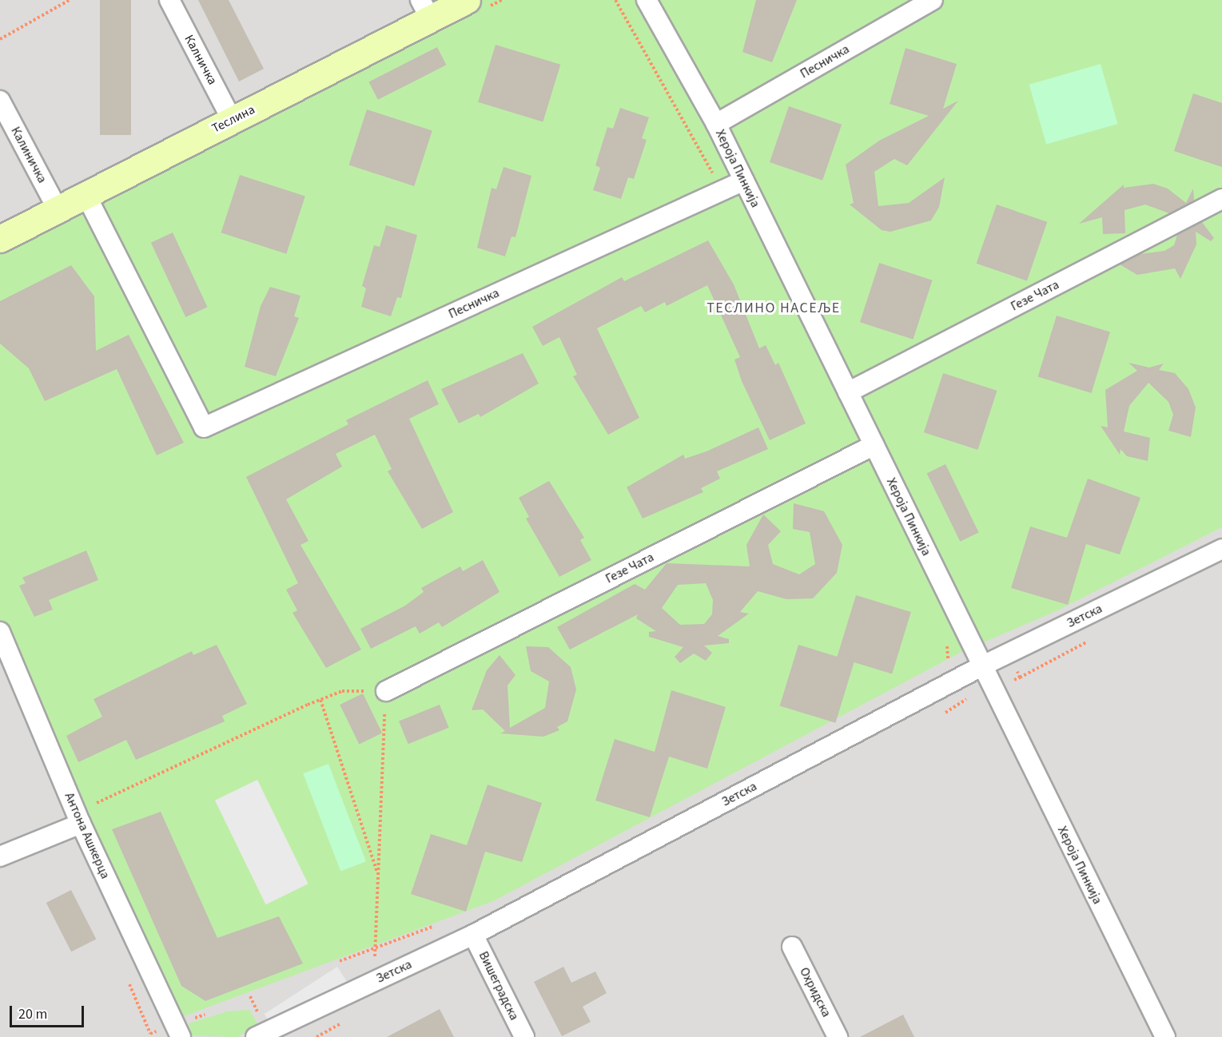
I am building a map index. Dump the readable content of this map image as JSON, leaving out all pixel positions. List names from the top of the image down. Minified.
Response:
{"streets":{"street":["Калничка","Песничка","Теслина","Калиничка","Хероја Пинкија","Гезе Чата","Зетска","Антона Ашкерца","Вишеградска","Охридска"]},"crossings":[["Калничка","Теслина"],["Песничка","Теслина"],["Песничка","Хероја Пинкија"],["Теслина","Калиничка"],["Хероја Пинкија","Гезе Чата"],["Хероја Пинкија","Зетска"],["Зетска","Вишеградска"]],"districts":["ТЕСЛИНО НАСЕЉЕ"],"scale_bar":"20 m"}
